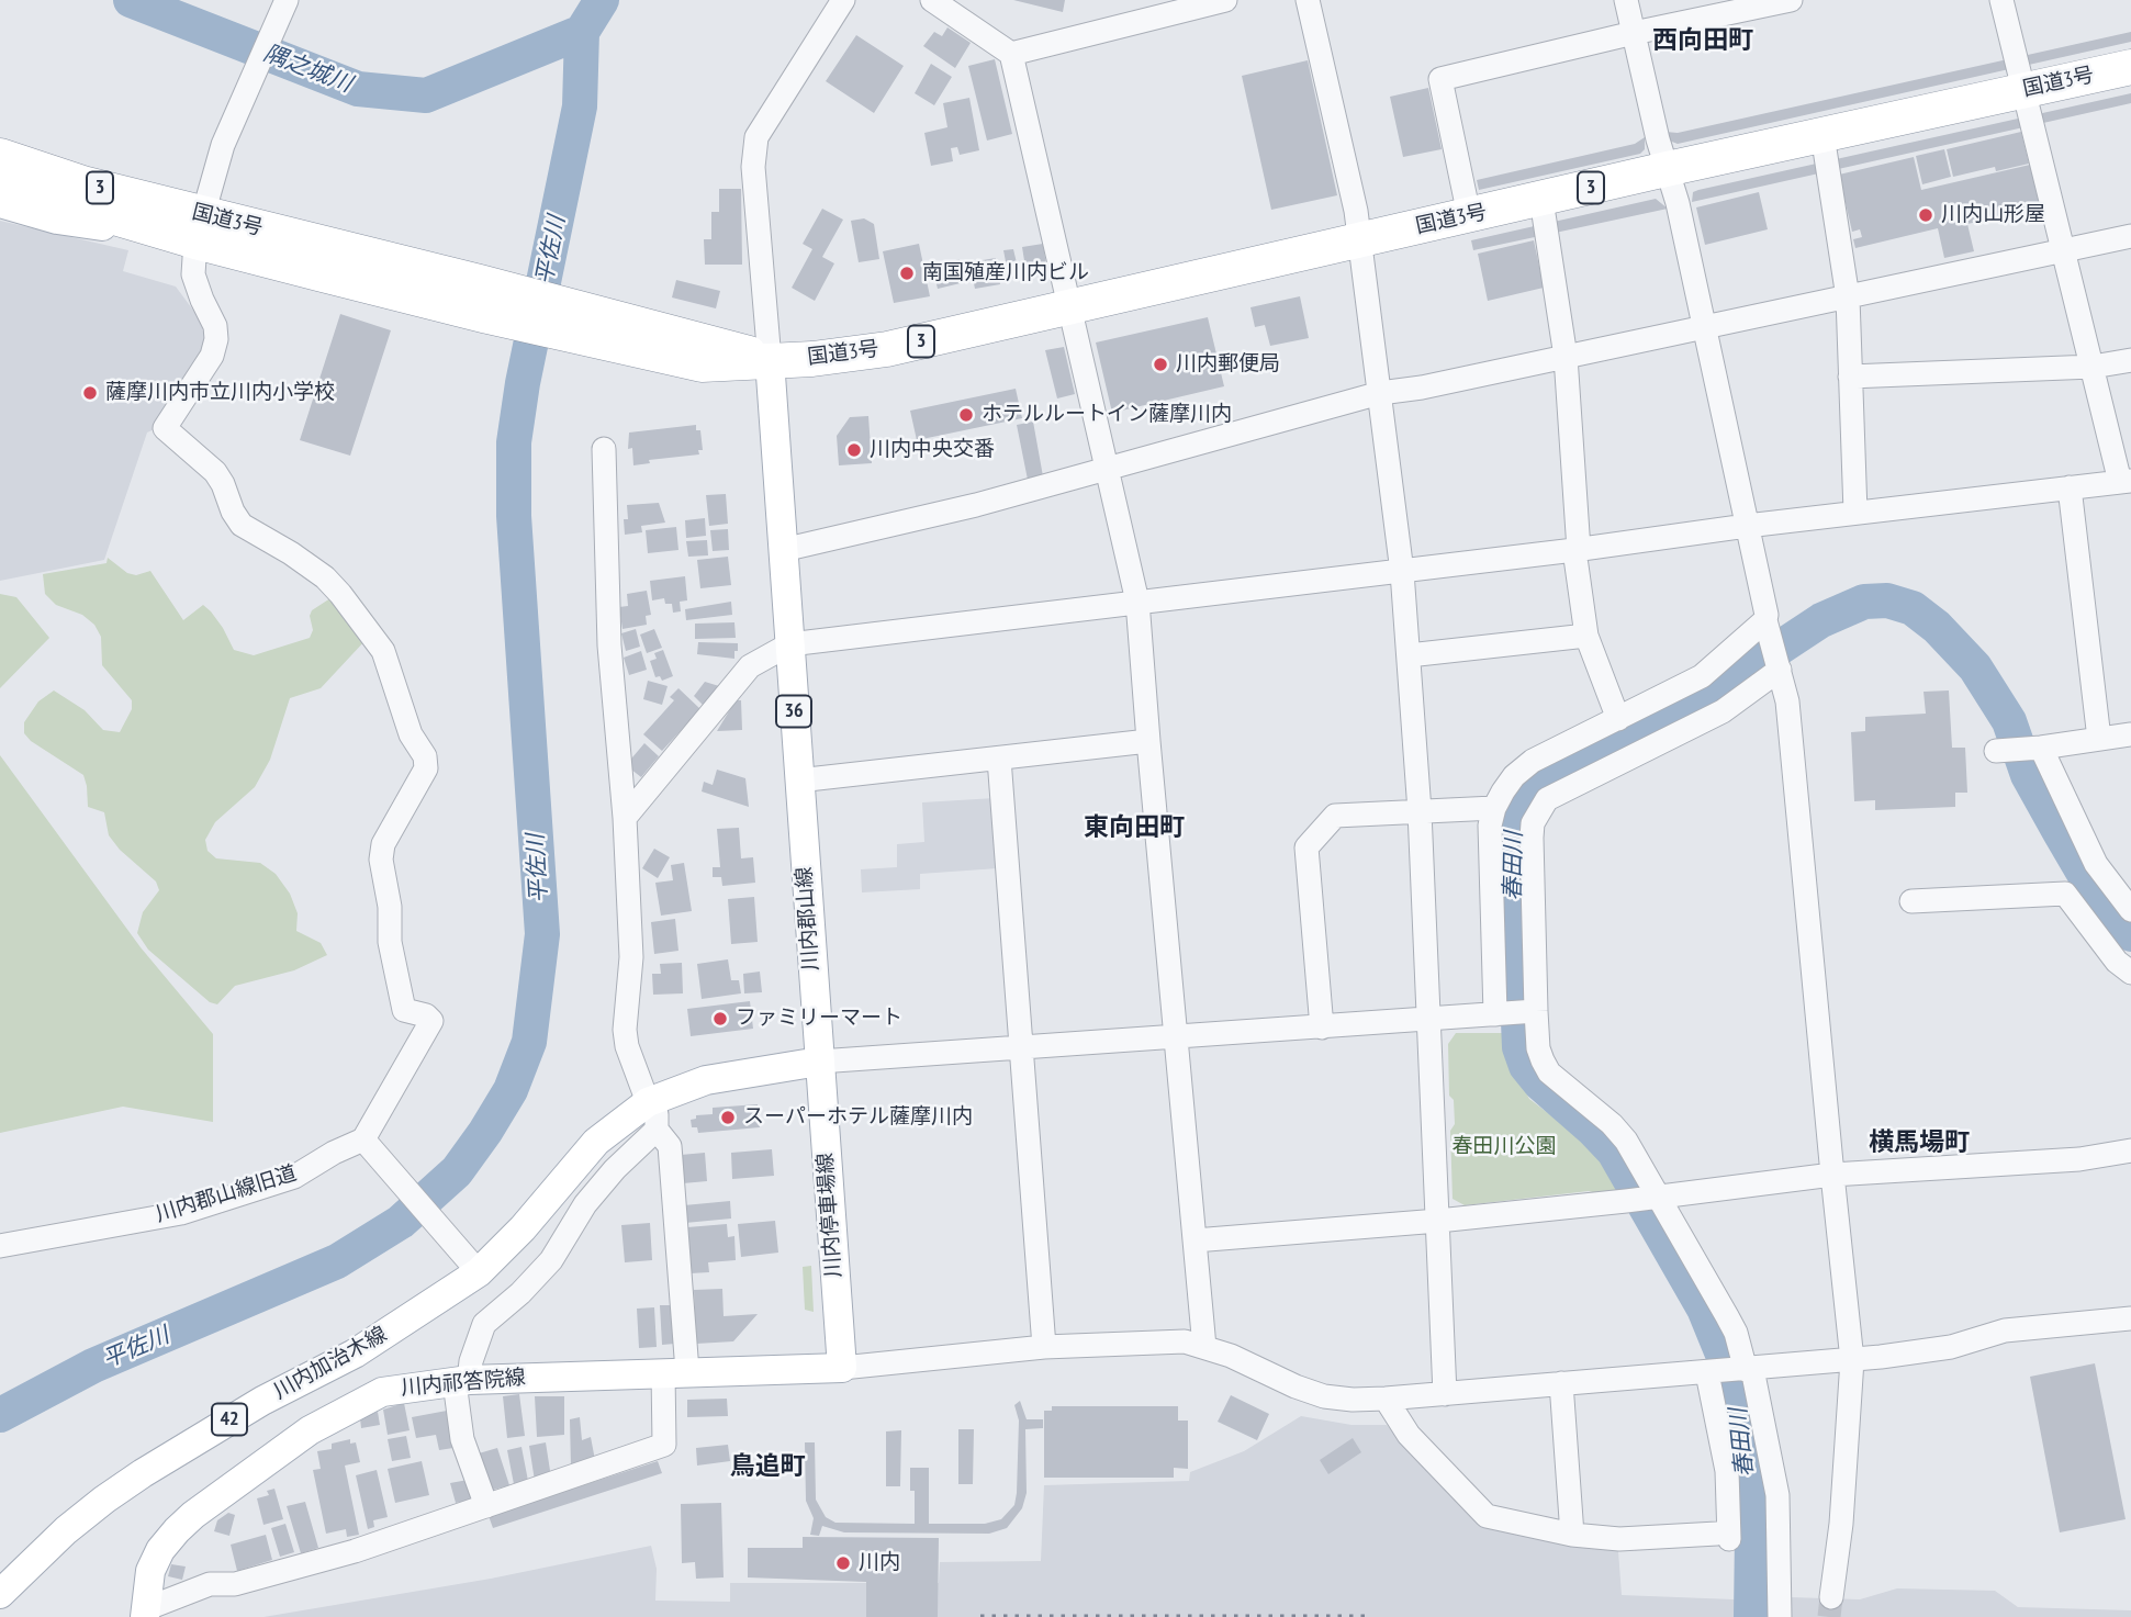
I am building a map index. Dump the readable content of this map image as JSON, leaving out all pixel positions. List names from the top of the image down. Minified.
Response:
{"streets":{"highway":["国道3号","3"],"main road":["36","川内郡山線","川内停車場線","川内加治木線","川内祁答院線","42"],"street":["川内郡山線旧道"]},"crossings":[["国道3号","川内郡山線"],["川内郡山線","川内停車場線"],["川内停車場線","川内祁答院線"]],"districts":["西向田町","東向田町","横馬場町","鳥追町"],"water":["隅之城川","平佐川","春田川"],"parks":["春田川公園"],"places":["川内山形屋","南国殖産川内ビル","川内郵便局","薩摩川内市立川内小学校","ホテルルートイン薩摩川内","川内中央交番","ファミリーマート","スーパーホテル薩摩川内","川内"]}
